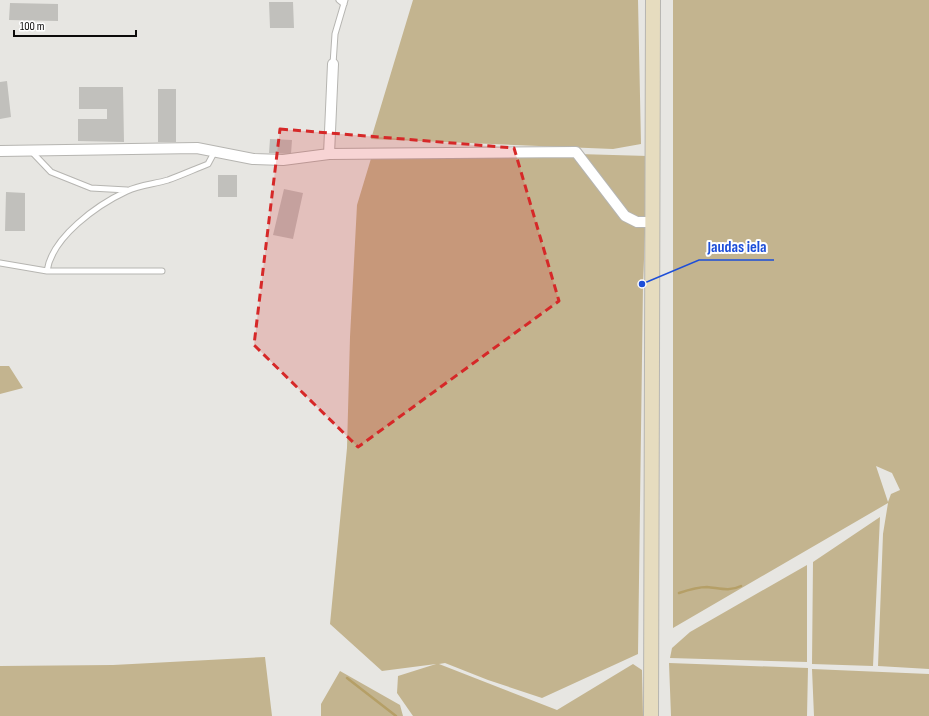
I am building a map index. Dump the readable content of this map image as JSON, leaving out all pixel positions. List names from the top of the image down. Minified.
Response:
{"places":["Jaudas iela"],"scale_bar":"100 m"}
